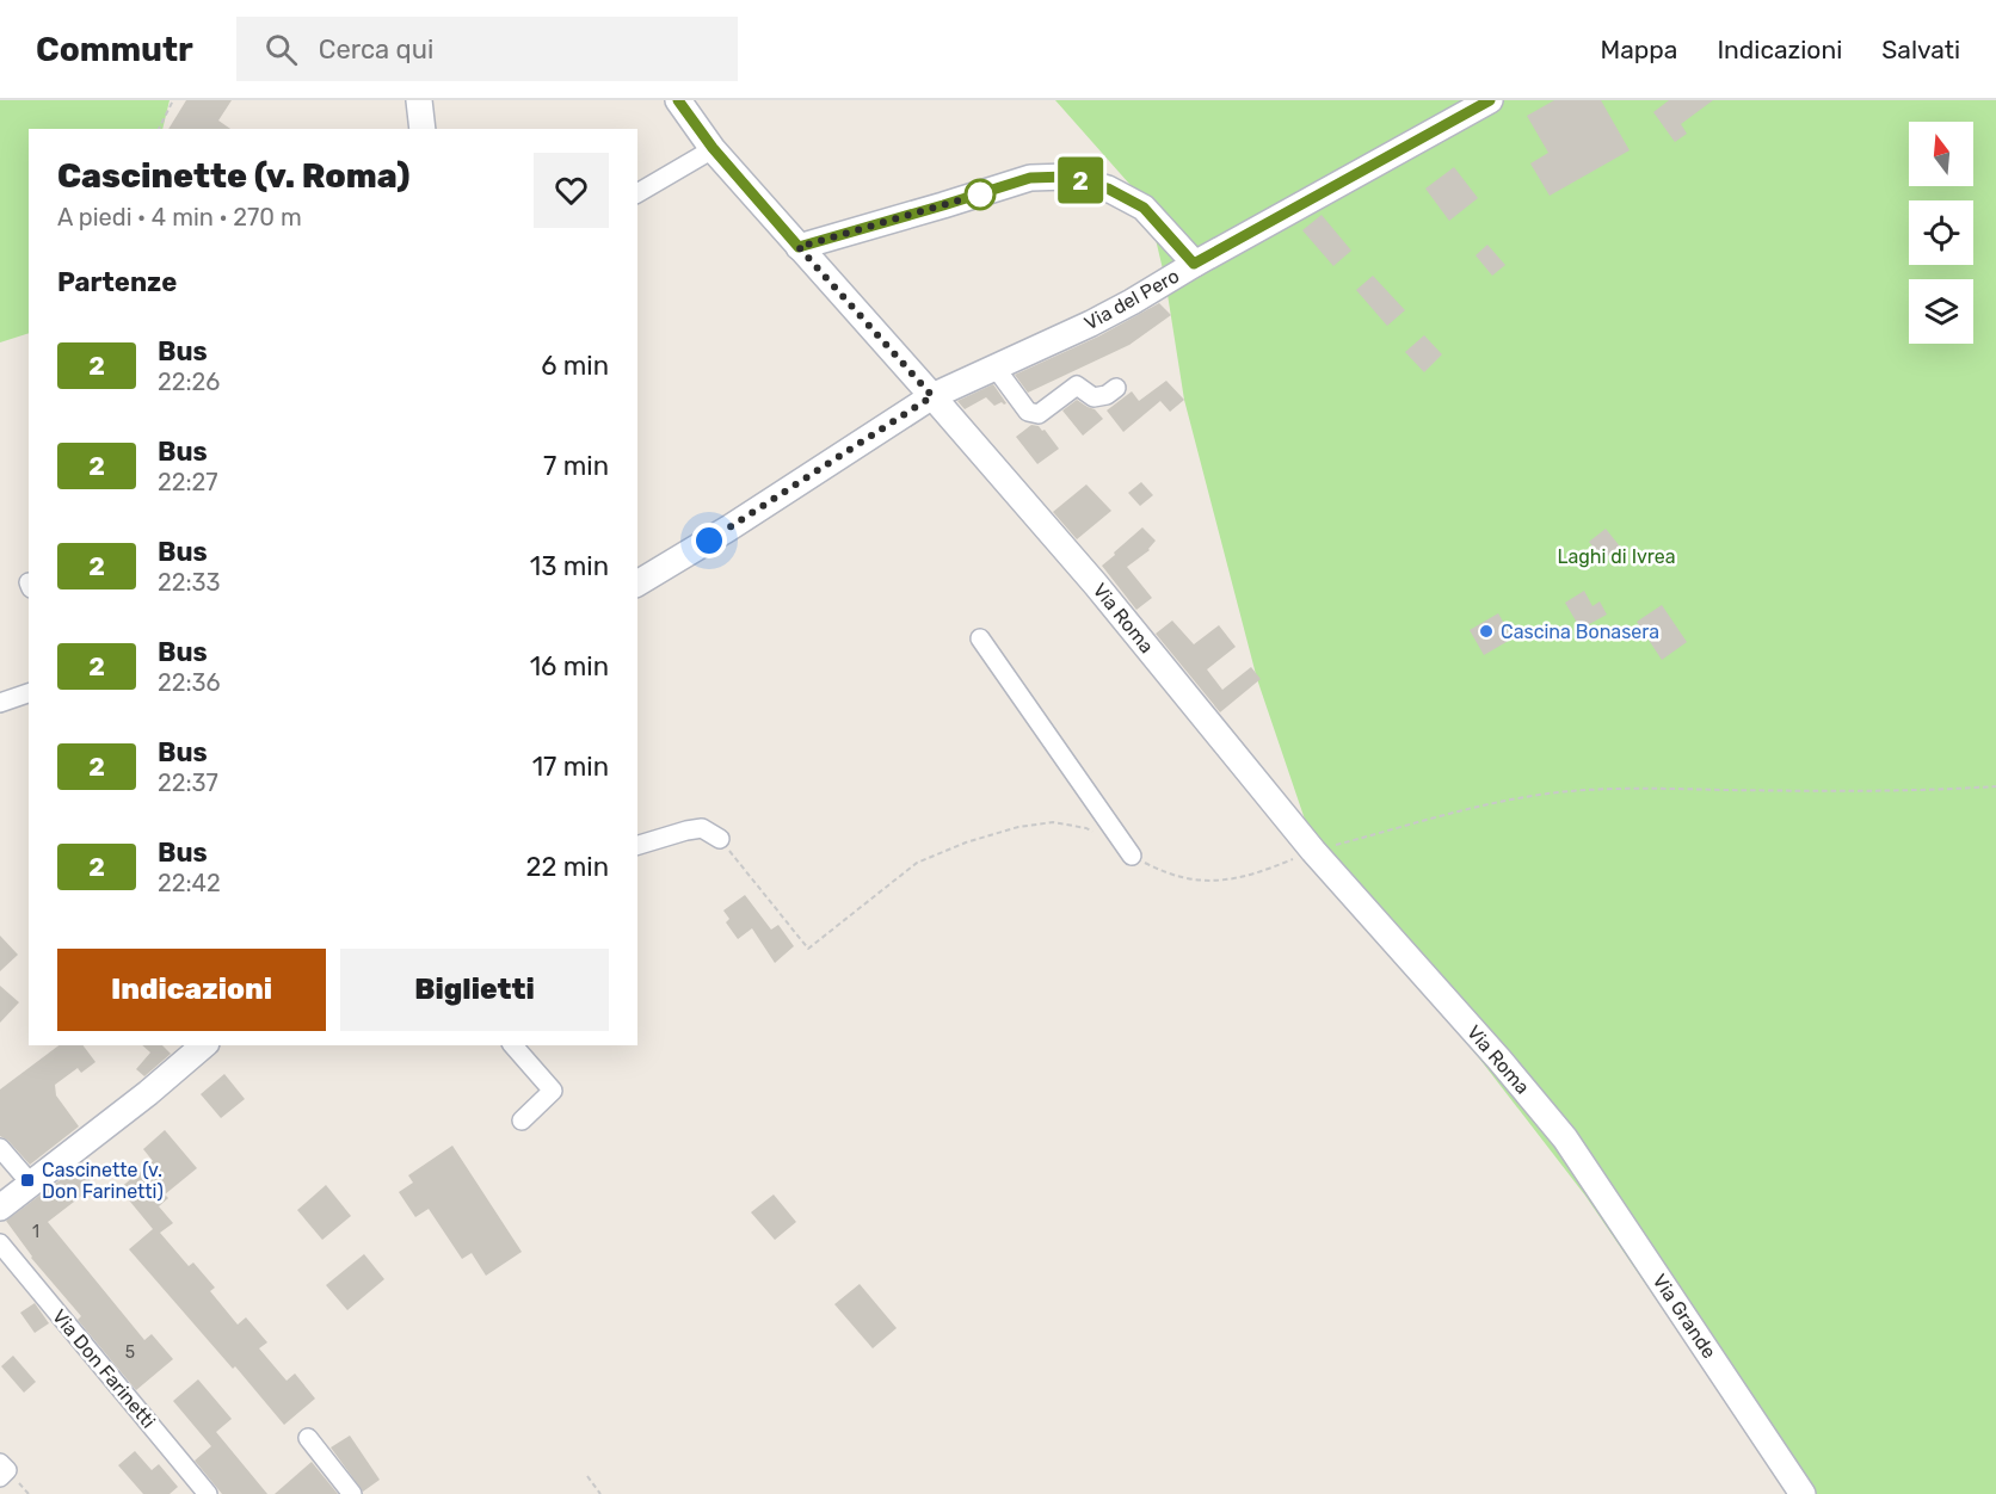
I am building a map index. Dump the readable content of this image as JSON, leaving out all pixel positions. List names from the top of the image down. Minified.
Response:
{"streets":{"street":["Via del Pero","Via Roma","Via Grande","Via Don Farinetti"]},"crossings":[["Via del Pero","Via Roma"],["Via Roma","Via Grande"]],"parks":["Laghi di Ivrea"],"places":{"other":["Cascina Bonasera"],"transit":["Cascinette (v. Don Farinetti)"]},"lines":["bus line 2"],"house_numbers":["1","5"],"north":"top","page":{"header":"Commutr","search":"Cerca qui","nav":["Mappa","Indicazioni","Salvati"],"on_map":"2","heading":[["Cascinette (v. Roma)","A piedi · 4 min · 270 m"],"Partenze"],"list":[{"mark":"2","name":"Bus","note":"22:26","value":"6 min"},{"mark":"2","name":"Bus","note":"22:27","value":"7 min"},{"mark":"2","name":"Bus","note":"22:33","value":"13 min"},{"mark":"2","name":"Bus","note":"22:36","value":"16 min"},{"mark":"2","name":"Bus","note":"22:37","value":"17 min"},{"mark":"2","name":"Bus","note":"22:42","value":"22 min"}],"buttons":["Indicazioni","Biglietti"]}}
